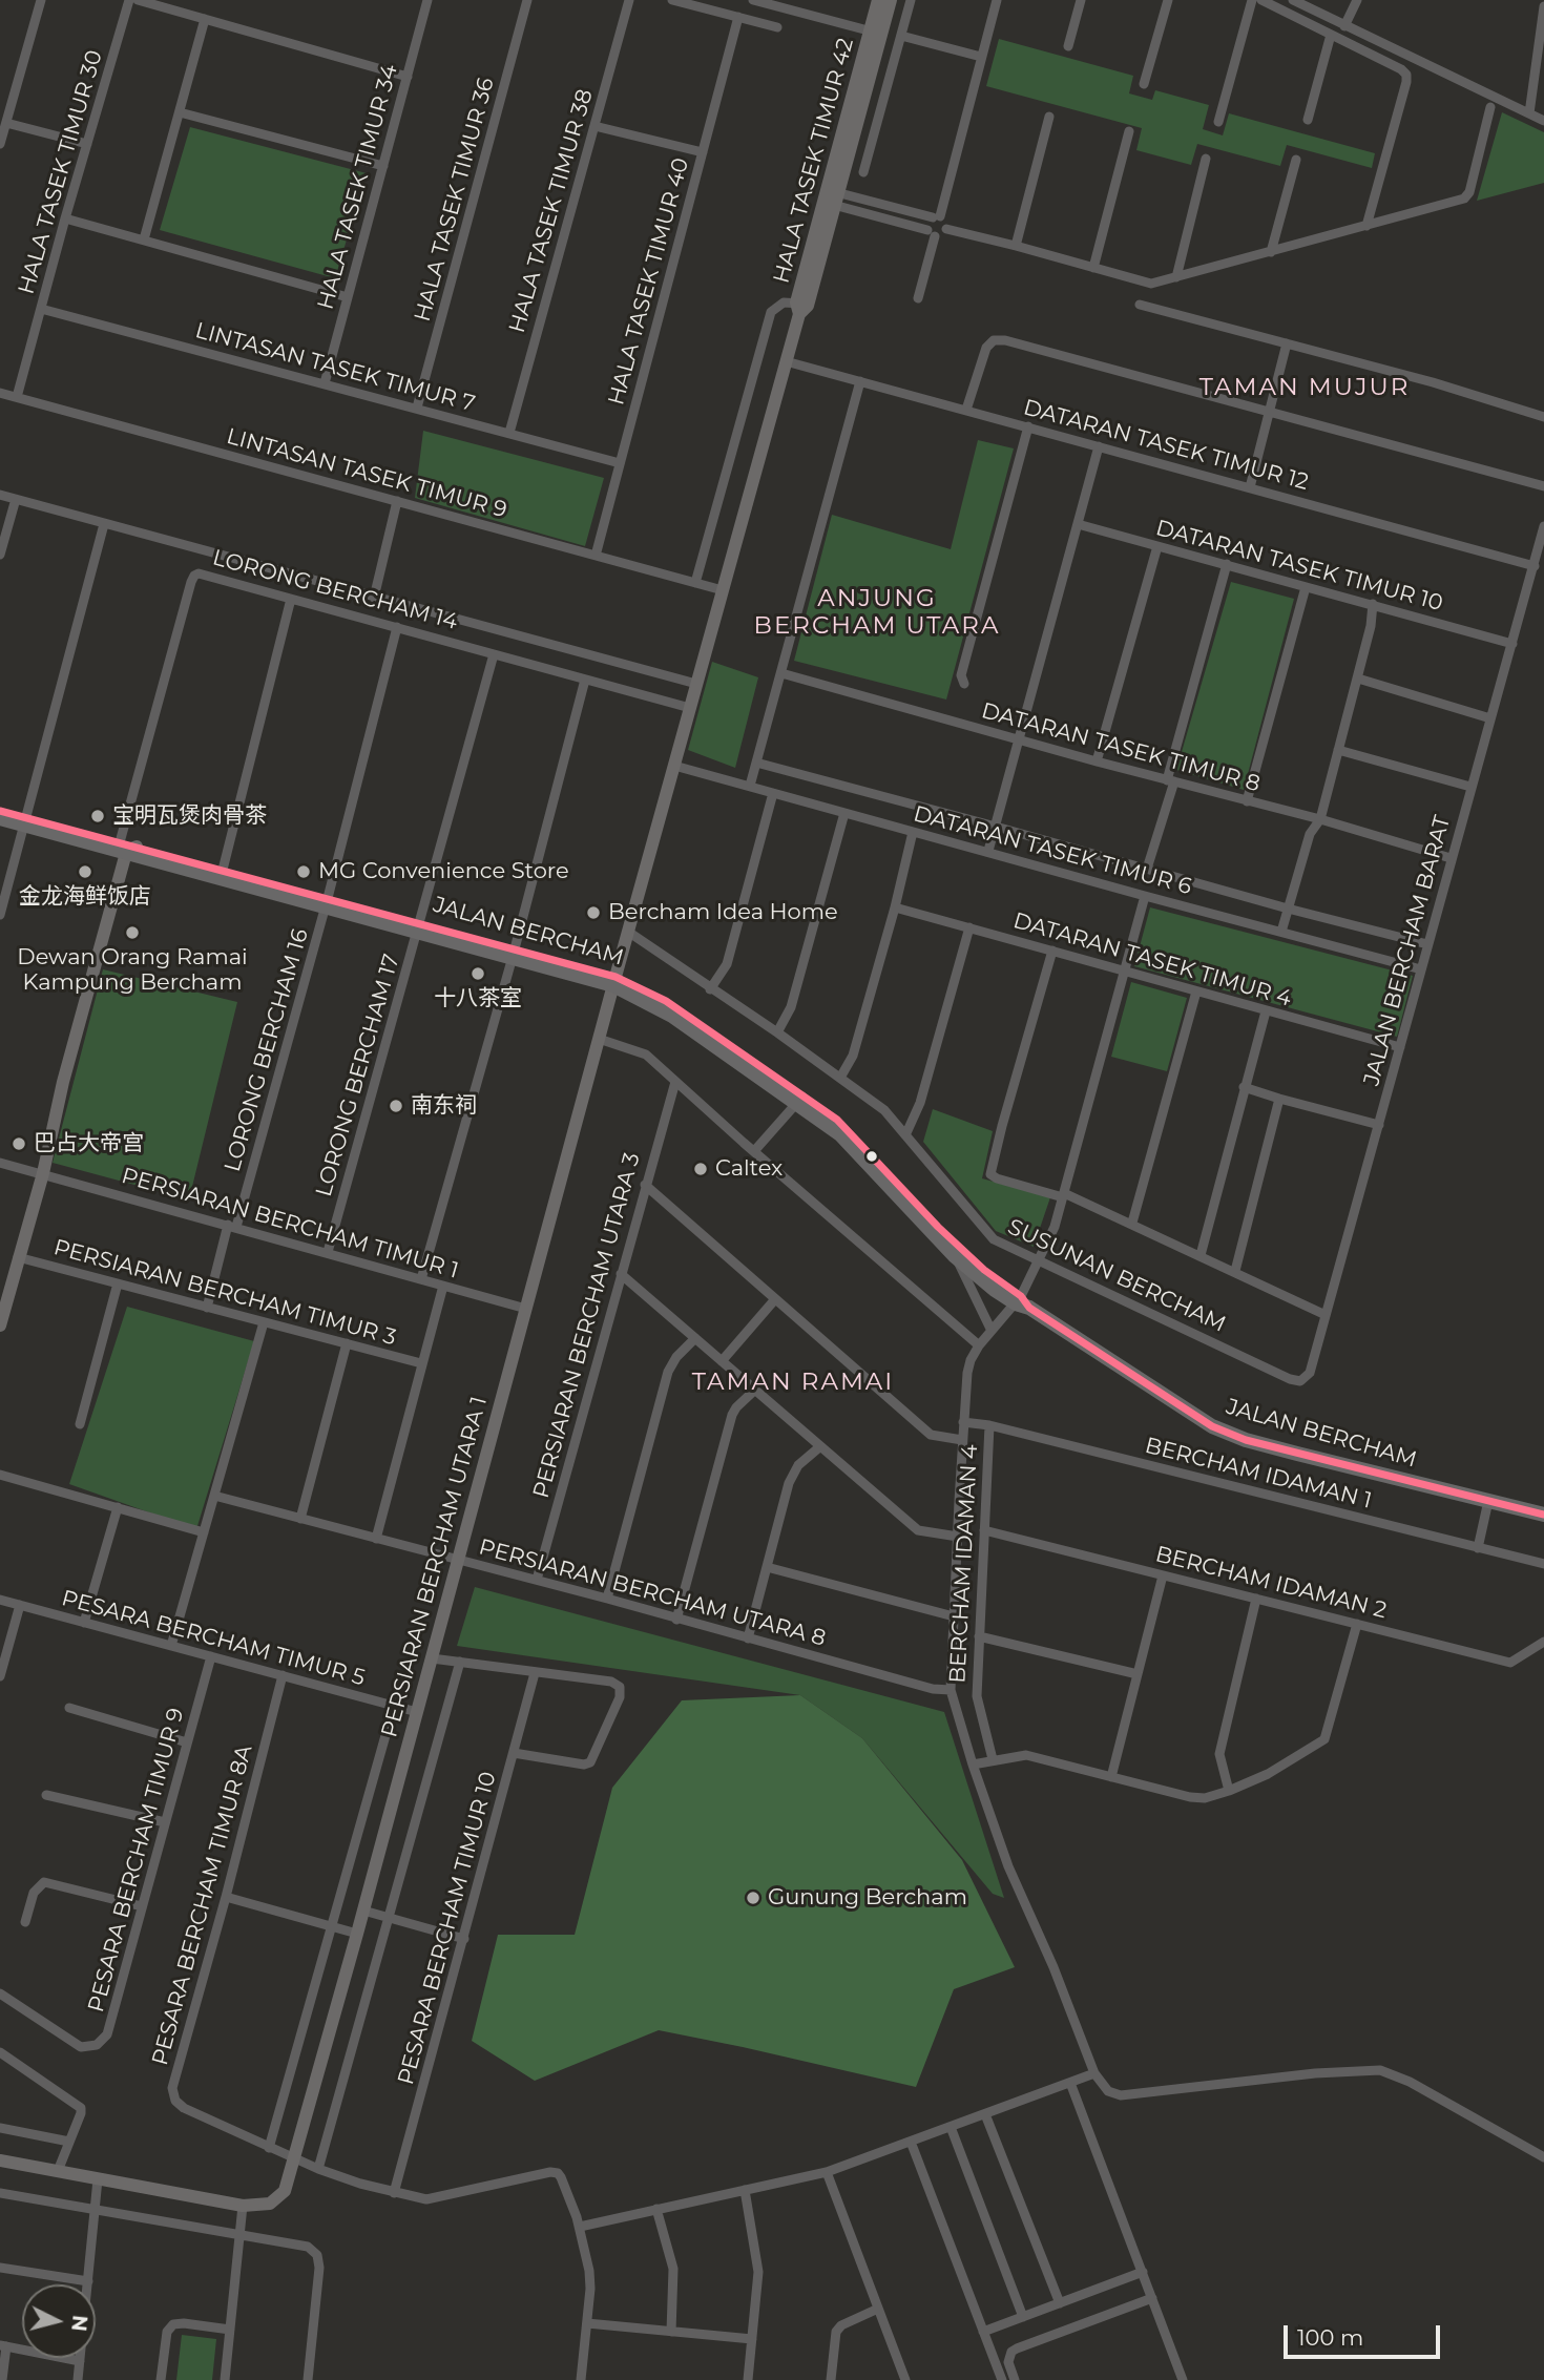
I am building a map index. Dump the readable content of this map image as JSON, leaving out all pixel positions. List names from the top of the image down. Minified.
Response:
{"streets":{"main road":["JALAN BERCHAM"],"street":["HALA TASEK TIMUR 42","HALA TASEK TIMUR 30","HALA TASEK TIMUR 34","HALA TASEK TIMUR 36","HALA TASEK TIMUR 38","HALA TASEK TIMUR 40","LINTASAN TASEK TIMUR 7","DATARAN TASEK TIMUR 12","LINTASAN TASEK TIMUR 9","DATARAN TASEK TIMUR 10","LORONG BERCHAM 14","DATARAN TASEK TIMUR 8","DATARAN TASEK TIMUR 6","JALAN BERCHAM BARAT","DATARAN TASEK TIMUR 4","LORONG BERCHAM 16","LORONG BERCHAM 17","PERSIARAN BERCHAM TIMUR 1","SUSUNAN BERCHAM","PERSIARAN BERCHAM TIMUR 3","PERSIARAN BERCHAM UTARA 3","BERCHAM IDAMAN 1","BERCHAM IDAMAN 4","PERSIARAN BERCHAM UTARA 1","BERCHAM IDAMAN 2","PERSIARAN BERCHAM UTARA 8","PESARA BERCHAM TIMUR 5","PESARA BERCHAM TIMUR 9","PESARA BERCHAM TIMUR 8A","PESARA BERCHAM TIMUR 10"]},"crossings":[["HALA TASEK TIMUR 42","DATARAN TASEK TIMUR 12"],["HALA TASEK TIMUR 42","LINTASAN TASEK TIMUR 9"],["HALA TASEK TIMUR 42","PERSIARAN BERCHAM UTARA 1"],["HALA TASEK TIMUR 30","LINTASAN TASEK TIMUR 7"],["HALA TASEK TIMUR 30","LINTASAN TASEK TIMUR 9"],["HALA TASEK TIMUR 34","LINTASAN TASEK TIMUR 7"],["HALA TASEK TIMUR 36","LINTASAN TASEK TIMUR 7"],["HALA TASEK TIMUR 38","LINTASAN TASEK TIMUR 7"],["HALA TASEK TIMUR 40","LINTASAN TASEK TIMUR 7"],["HALA TASEK TIMUR 40","LINTASAN TASEK TIMUR 9"],["DATARAN TASEK TIMUR 12","JALAN BERCHAM BARAT"],["DATARAN TASEK TIMUR 10","JALAN BERCHAM BARAT"],["LORONG BERCHAM 14","JALAN BERCHAM"],["LORONG BERCHAM 14","LORONG BERCHAM 16"],["LORONG BERCHAM 14","LORONG BERCHAM 17"],["LORONG BERCHAM 14","PERSIARAN BERCHAM TIMUR 1"],["LORONG BERCHAM 14","PERSIARAN BERCHAM TIMUR 3"],["LORONG BERCHAM 14","PERSIARAN BERCHAM UTARA 1"],["DATARAN TASEK TIMUR 8","JALAN BERCHAM BARAT"],["DATARAN TASEK TIMUR 6","JALAN BERCHAM BARAT"],["DATARAN TASEK TIMUR 6","PERSIARAN BERCHAM UTARA 1"],["JALAN BERCHAM","LORONG BERCHAM 16"],["JALAN BERCHAM","LORONG BERCHAM 17"],["JALAN BERCHAM","PERSIARAN BERCHAM UTARA 1"],["JALAN BERCHAM BARAT","DATARAN TASEK TIMUR 4"],["JALAN BERCHAM BARAT","SUSUNAN BERCHAM"],["LORONG BERCHAM 16","PERSIARAN BERCHAM TIMUR 1"],["LORONG BERCHAM 16","PERSIARAN BERCHAM TIMUR 3"],["LORONG BERCHAM 17","PERSIARAN BERCHAM TIMUR 1"],["PERSIARAN BERCHAM TIMUR 1","PERSIARAN BERCHAM UTARA 1"],["SUSUNAN BERCHAM","PERSIARAN BERCHAM UTARA 1"],["PERSIARAN BERCHAM UTARA 3","PERSIARAN BERCHAM UTARA 8"],["BERCHAM IDAMAN 1","BERCHAM IDAMAN 4"],["BERCHAM IDAMAN 4","BERCHAM IDAMAN 2"],["PERSIARAN BERCHAM UTARA 1","PERSIARAN BERCHAM UTARA 8"],["PERSIARAN BERCHAM UTARA 1","PESARA BERCHAM TIMUR 5"],["PERSIARAN BERCHAM UTARA 1","PESARA BERCHAM TIMUR 8A"],["PESARA BERCHAM TIMUR 5","PESARA BERCHAM TIMUR 9"],["PESARA BERCHAM TIMUR 5","PESARA BERCHAM TIMUR 8A"],["PESARA BERCHAM TIMUR 8A","PESARA BERCHAM TIMUR 10"]],"districts":["TAMAN MUJUR","ANJUNG BERCHAM UTARA","TAMAN RAMAI"],"places":["宝明瓦煲肉骨茶","金龙海鲜饭店","MG Convenience Store","Bercham Idea Home","Dewan Orang Ramai Kampung Bercham","十八茶室","南东祠","巴占大帝宫","Caltex","Gunung Bercham"],"scale_bar":"100 m","north":"right"}
